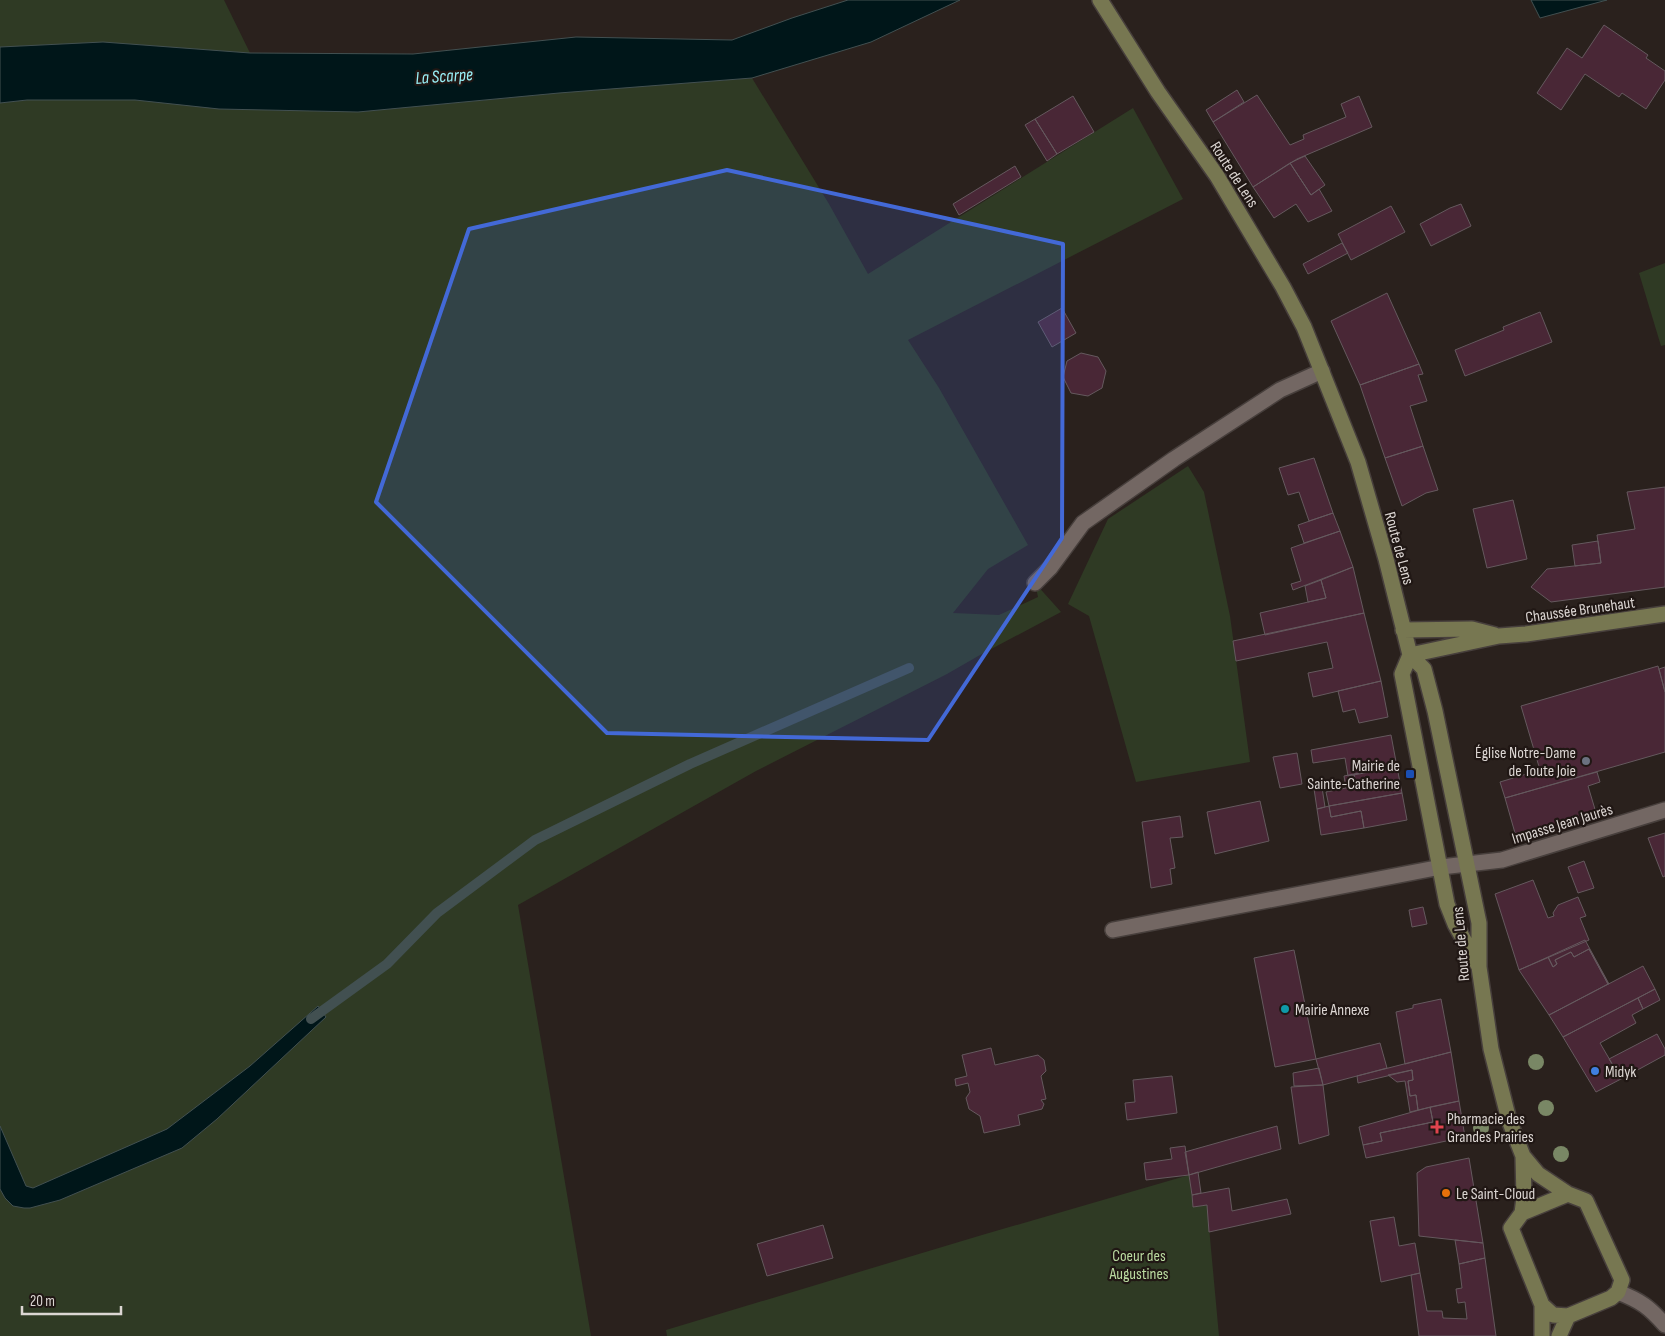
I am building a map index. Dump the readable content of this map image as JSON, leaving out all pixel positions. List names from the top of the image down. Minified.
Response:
{"streets":{"main road":["Route de Lens","Chaussée Brunehaut"],"street":["Impasse Jean Jaurès"]},"crossings":[["Route de Lens","Chaussée Brunehaut"],["Route de Lens","Impasse Jean Jaurès"]],"water":["La Scarpe"],"parks":["Coeur des Augustines"],"places":{"other":["Église Notre-Dame de Toute Joie","Mairie Annexe","Midyk","Le Saint-Cloud"],"transit":["Mairie de Sainte-Catherine"],"health":["Pharmacie des Grandes Prairies"]},"scale_bar":"20 m"}
